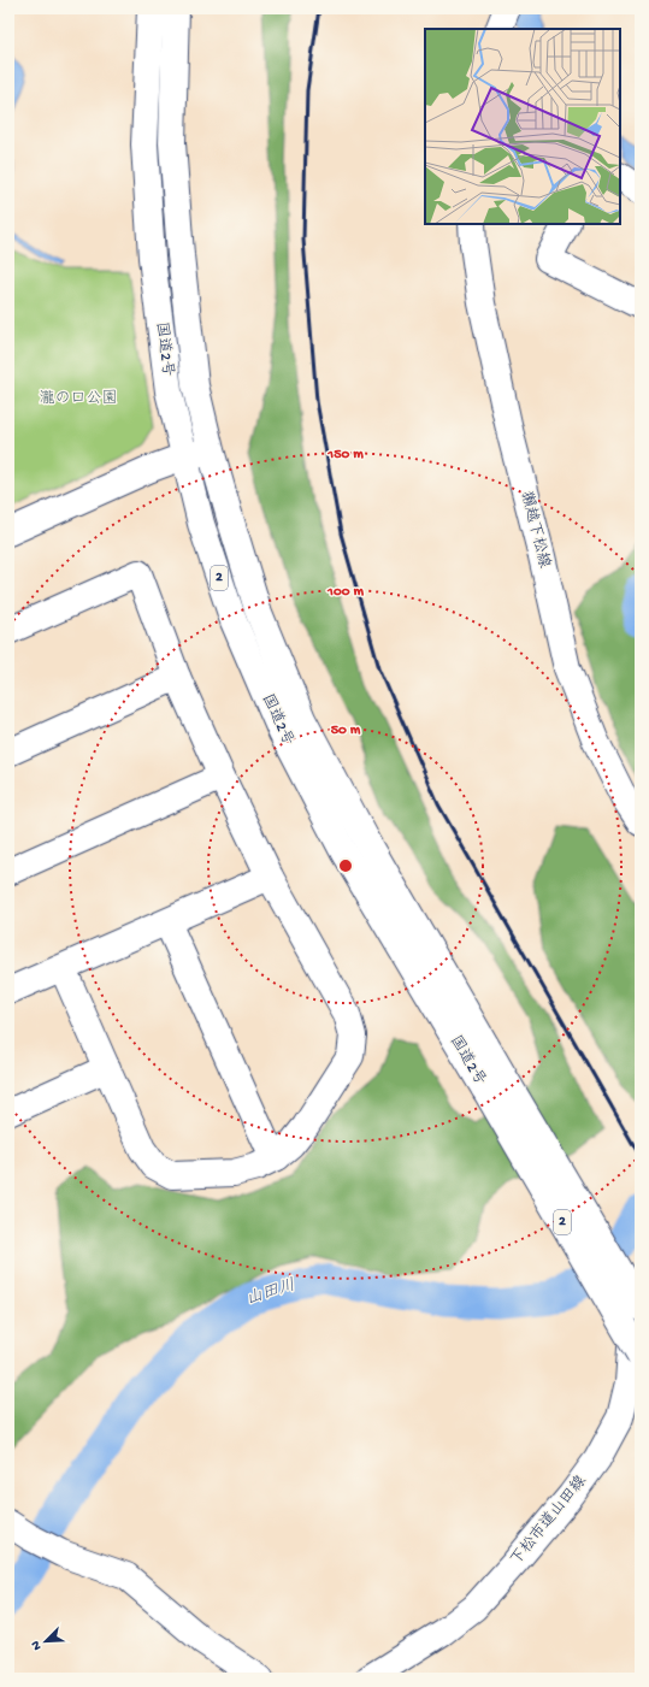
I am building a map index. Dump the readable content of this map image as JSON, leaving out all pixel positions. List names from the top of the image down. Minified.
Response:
{"streets":{"main road":["国道2号","獺越下松線","2","下松市道山田線"]},"water":["山田川"],"parks":["瀧の口公園"],"north":"bottom left","rings":["150 m","100 m","50 m"]}
